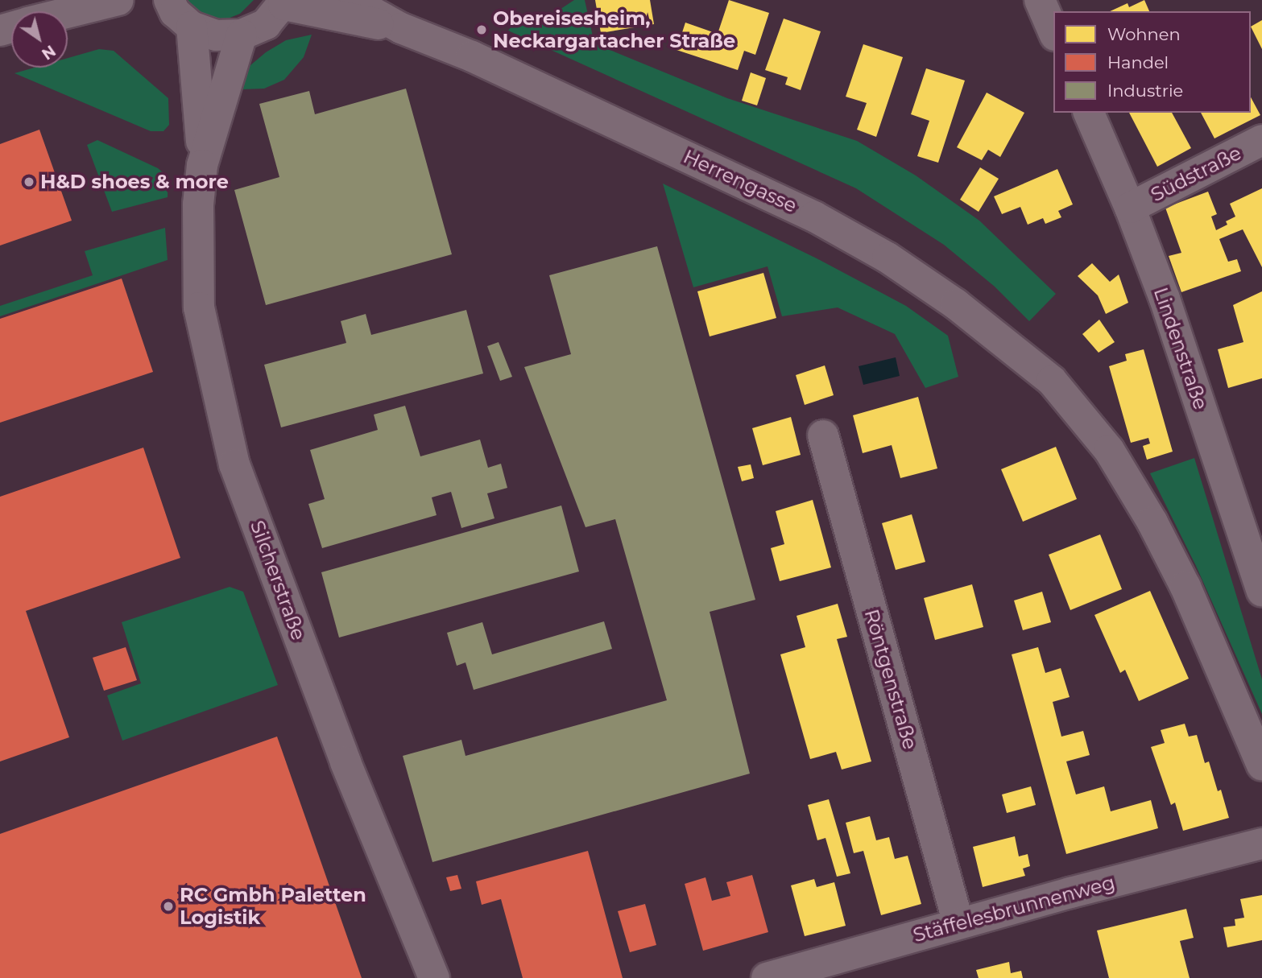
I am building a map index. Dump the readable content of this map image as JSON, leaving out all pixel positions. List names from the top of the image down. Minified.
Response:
{"streets":{"street":["Südstraße","Herrengasse","Lindenstraße","Silcherstraße","Röntgenstraße","Stäffelesbrunnenweg"]},"crossings":[["Südstraße","Lindenstraße"],["Röntgenstraße","Stäffelesbrunnenweg"]],"places":["Obereisesheim, Neckargartacher Straße","H&D shoes & more","RC Gmbh Paletten Logistik"],"legend":["Wohnen","Handel","Industrie"],"north":"bottom right"}
